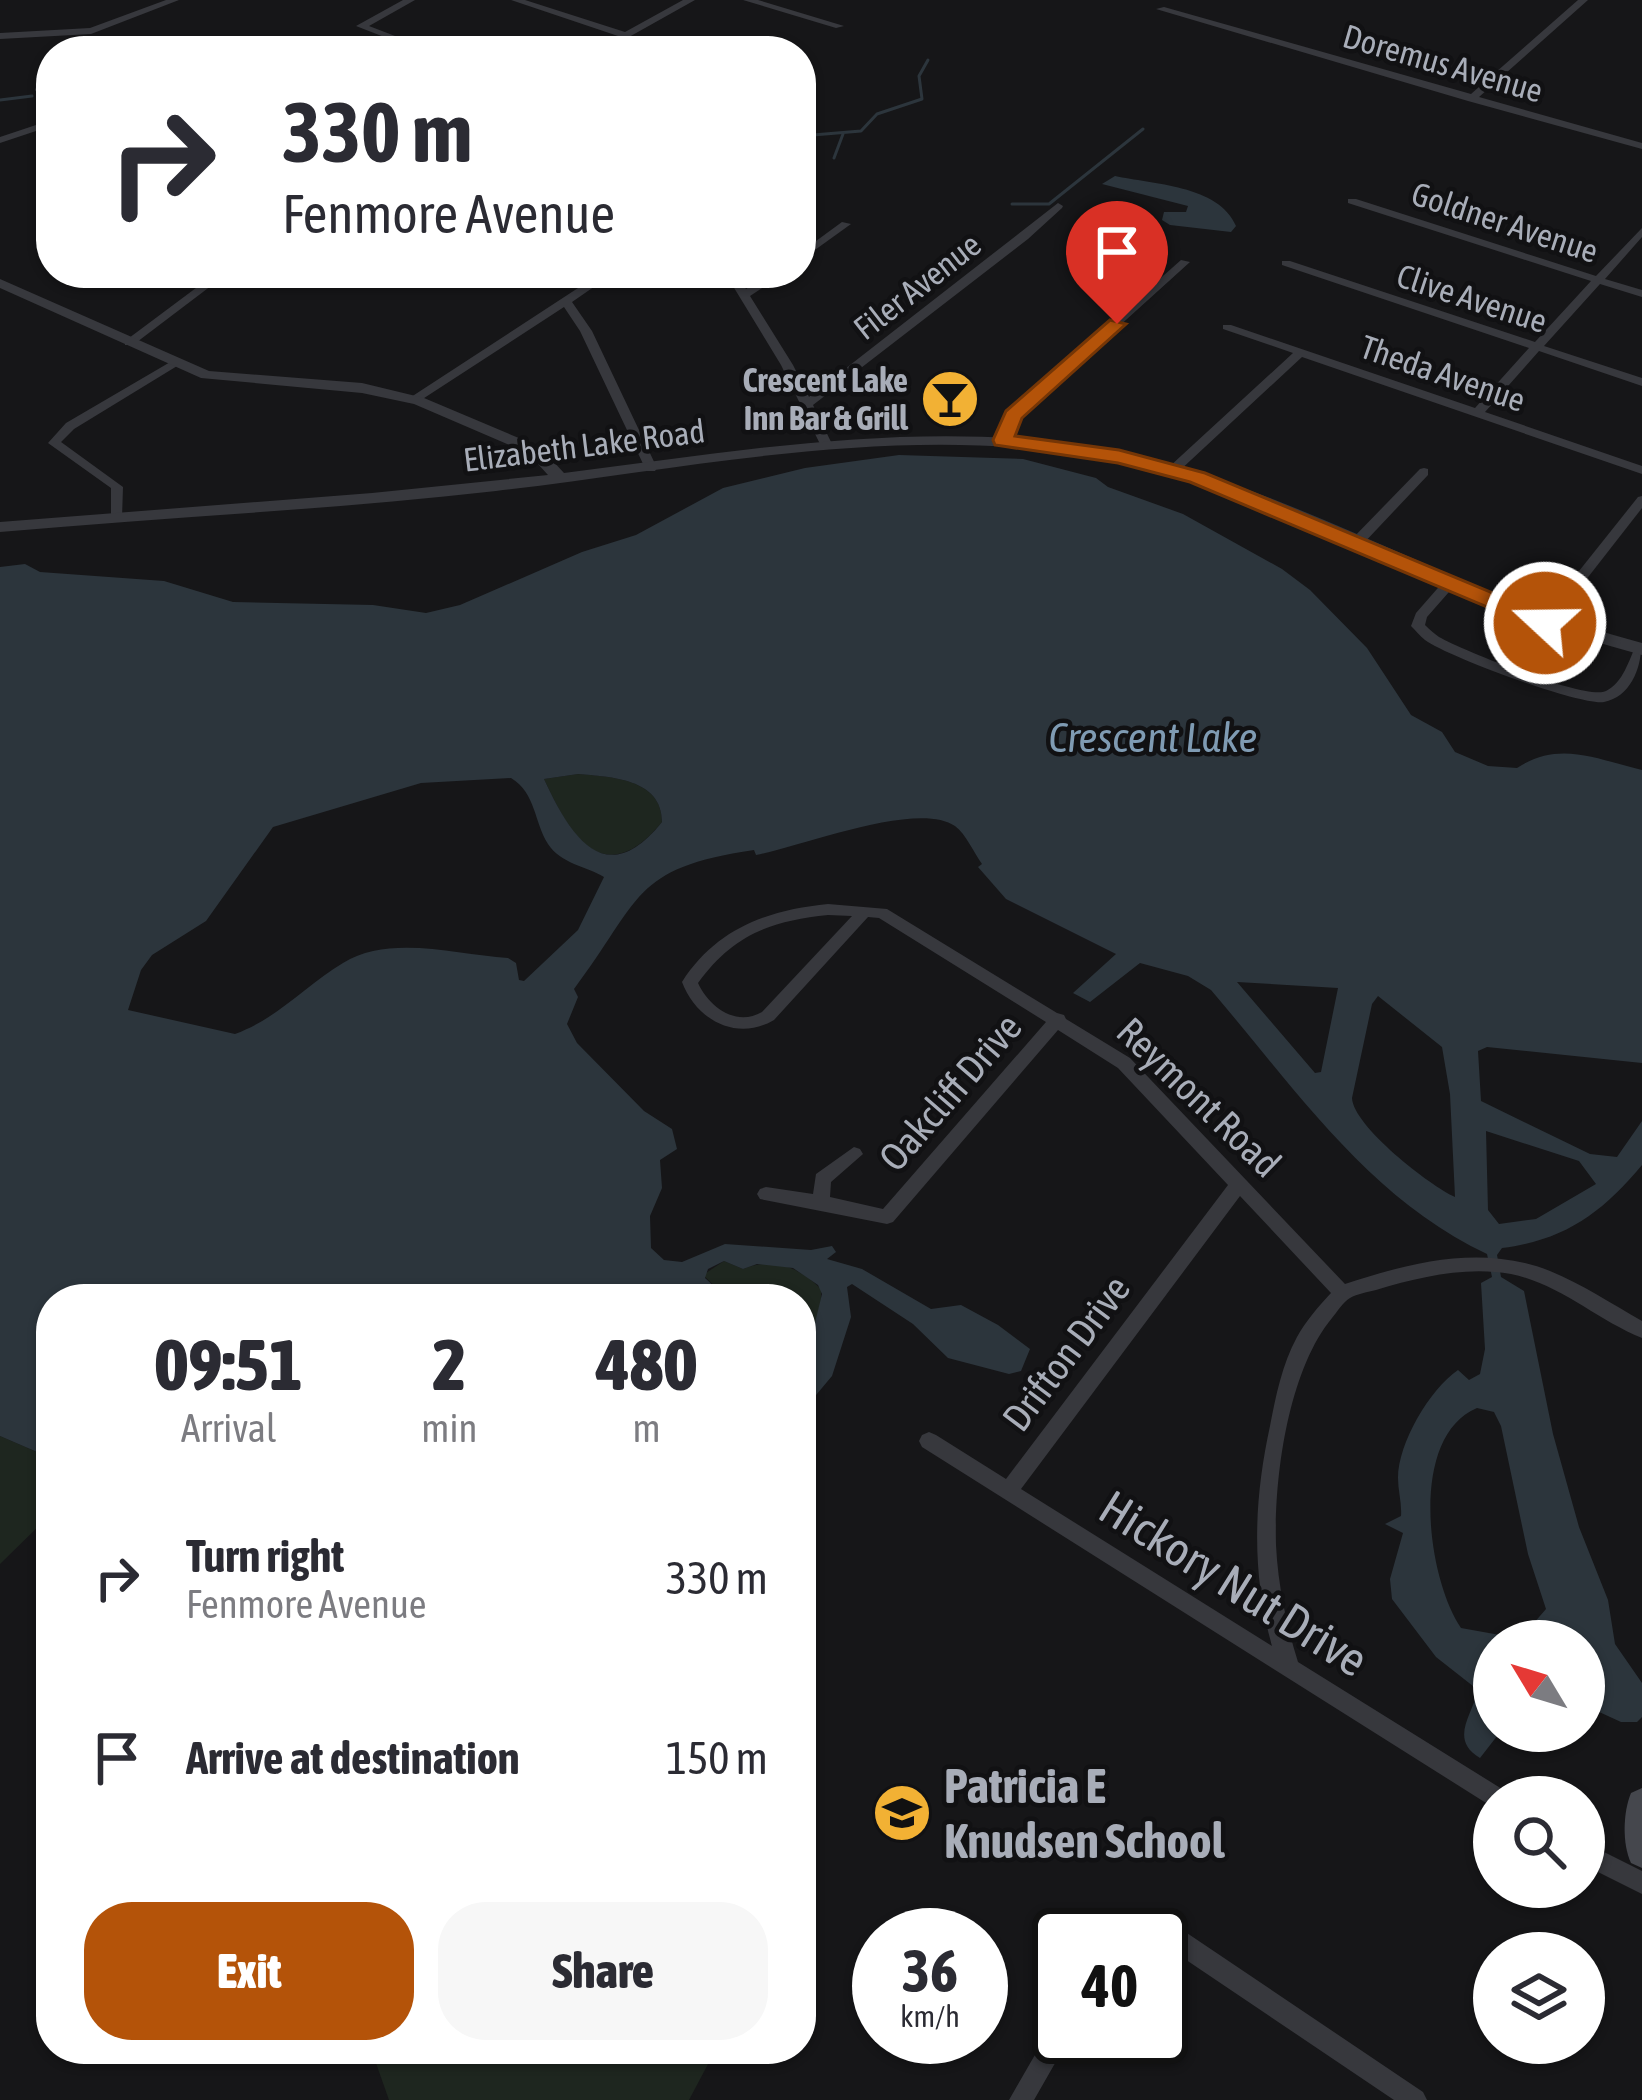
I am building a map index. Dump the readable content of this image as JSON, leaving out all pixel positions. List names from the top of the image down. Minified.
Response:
{"streets":{"street":["Doremus Avenue","Goldner Avenue","Filer Avenue","Clive Avenue","Theda Avenue","Elizabeth Lake Road","Oakcliff Drive","Reymont Road","Drifton Drive","Hickory Nut Drive"]},"crossings":[["Oakcliff Drive","Reymont Road"],["Reymont Road","Drifton Drive"],["Drifton Drive","Hickory Nut Drive"]],"water":["Crescent Lake"],"places":{"bar":["Crescent Lake Inn Bar & Grill"],"school or university":["Patricia E Knudsen School"]},"north":"top left","page":{"turn":["330 m","Fenmore Avenue"],"eta":["09:51","Arrival","2","min","480","m"],"list":[{"name":"Turn right","note":"Fenmore Avenue","value":"330 m"},{"name":"Arrive at destination","value":"150 m"}],"buttons":["Exit","Share"],"speed":"36 km/h","limit":"40"}}
